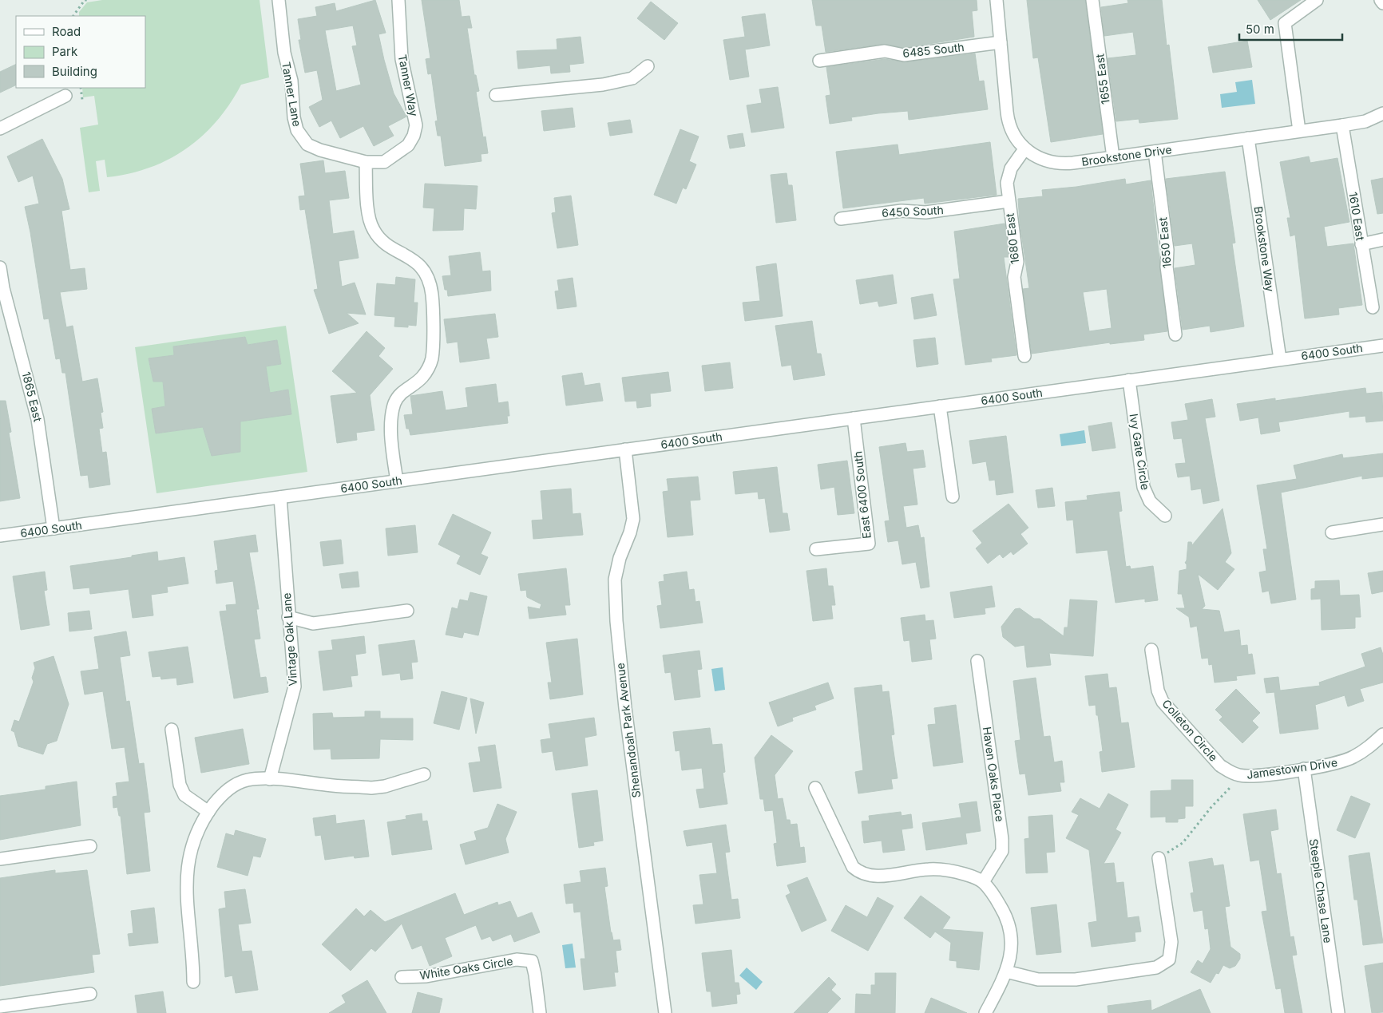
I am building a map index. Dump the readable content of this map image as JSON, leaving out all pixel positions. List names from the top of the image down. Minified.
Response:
{"streets":{"street":["6485 South","1655 East","Tanner Way","Tanner Lane","Brookstone Drive","6450 South","1610 East","1680 East","1650 East","Brookstone Way","6400 South","1865 East","Ivy Gate Circle","East 6400 South","Vintage Oak Lane","Shenandoah Park Avenue","Colleton Circle","Jamestown Drive","Haven Oaks Place","Steeple Chase Lane","White Oaks Circle"]},"crossings":[["6485 South","Brookstone Drive"],["1655 East","Brookstone Drive"],["Tanner Way","Tanner Lane"],["Brookstone Drive","1610 East"],["Brookstone Drive","1680 East"],["Brookstone Drive","1650 East"],["Brookstone Drive","Brookstone Way"],["6450 South","1680 East"],["Brookstone Way","6400 South"],["6400 South","1865 East"],["6400 South","Ivy Gate Circle"],["6400 South","East 6400 South"],["6400 South","Vintage Oak Lane"],["6400 South","Shenandoah Park Avenue"],["Colleton Circle","Jamestown Drive"],["Jamestown Drive","Steeple Chase Lane"]],"legend":["Road","Park","Building"],"scale_bar":"50 m"}
